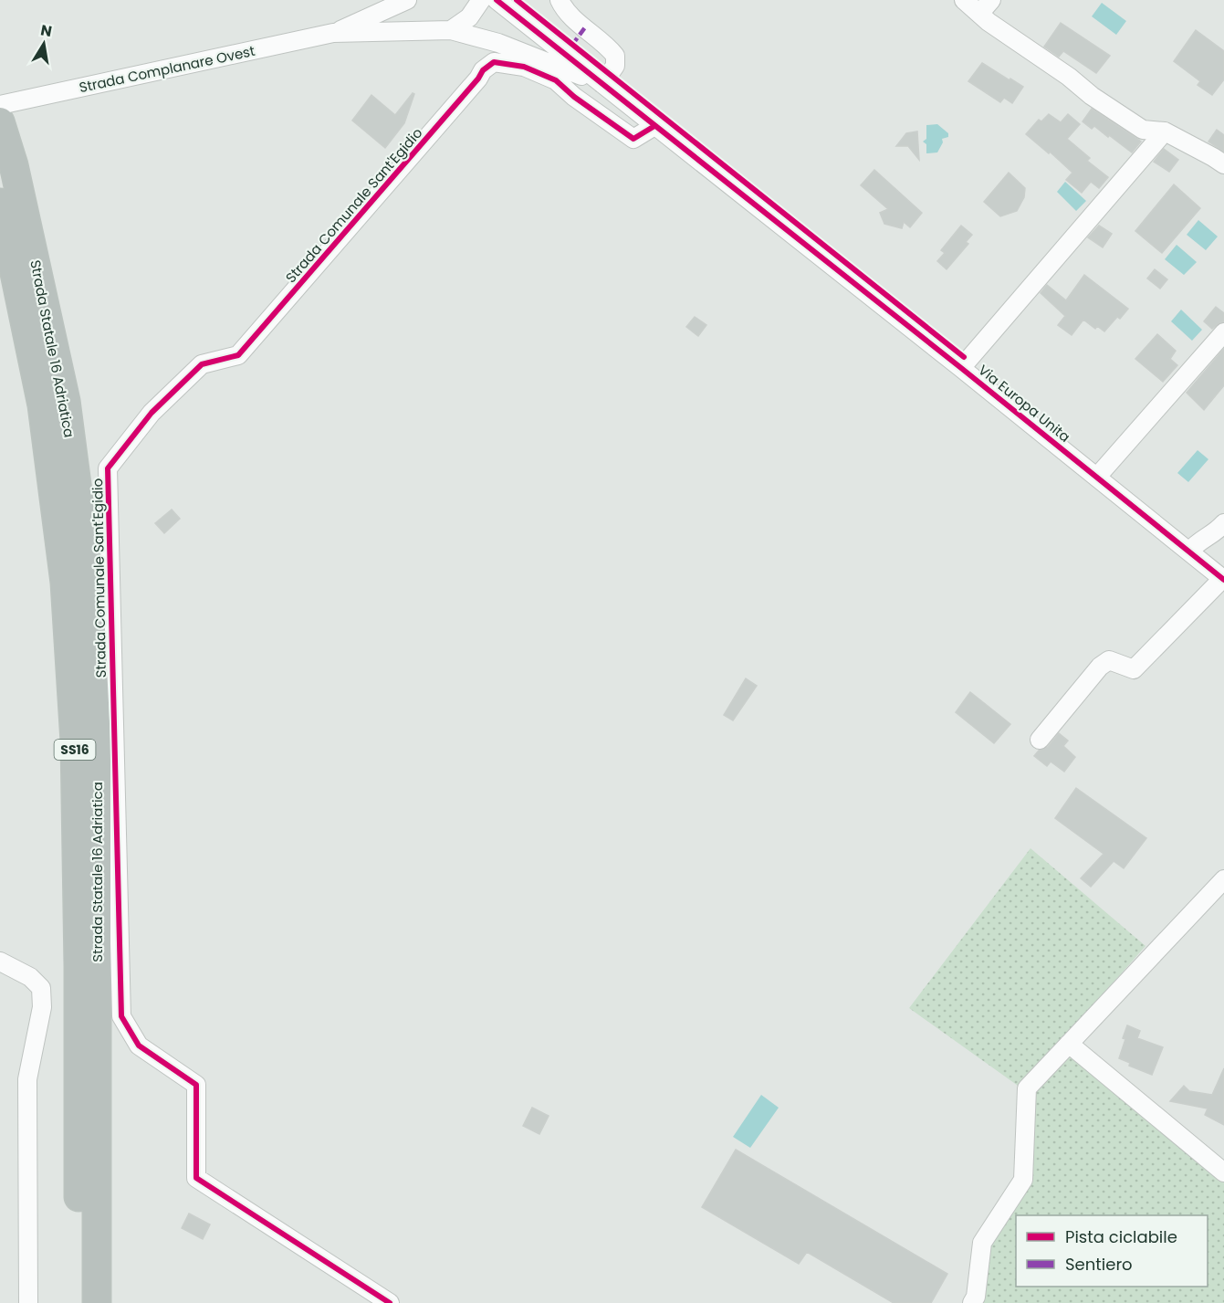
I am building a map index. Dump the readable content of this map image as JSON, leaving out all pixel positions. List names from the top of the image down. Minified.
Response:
{"streets":{"highway":["Strada Statale 16 Adriatica","SS16"],"street":["Strada Complanare Ovest","Strada Comunale Sant'Egidio","Via Europa Unita"]},"crossings":[["Strada Complanare Ovest","Via Europa Unita"],["Strada Comunale Sant'Egidio","Via Europa Unita"]],"legend":["Pista ciclabile","Sentiero"],"north":"top"}
